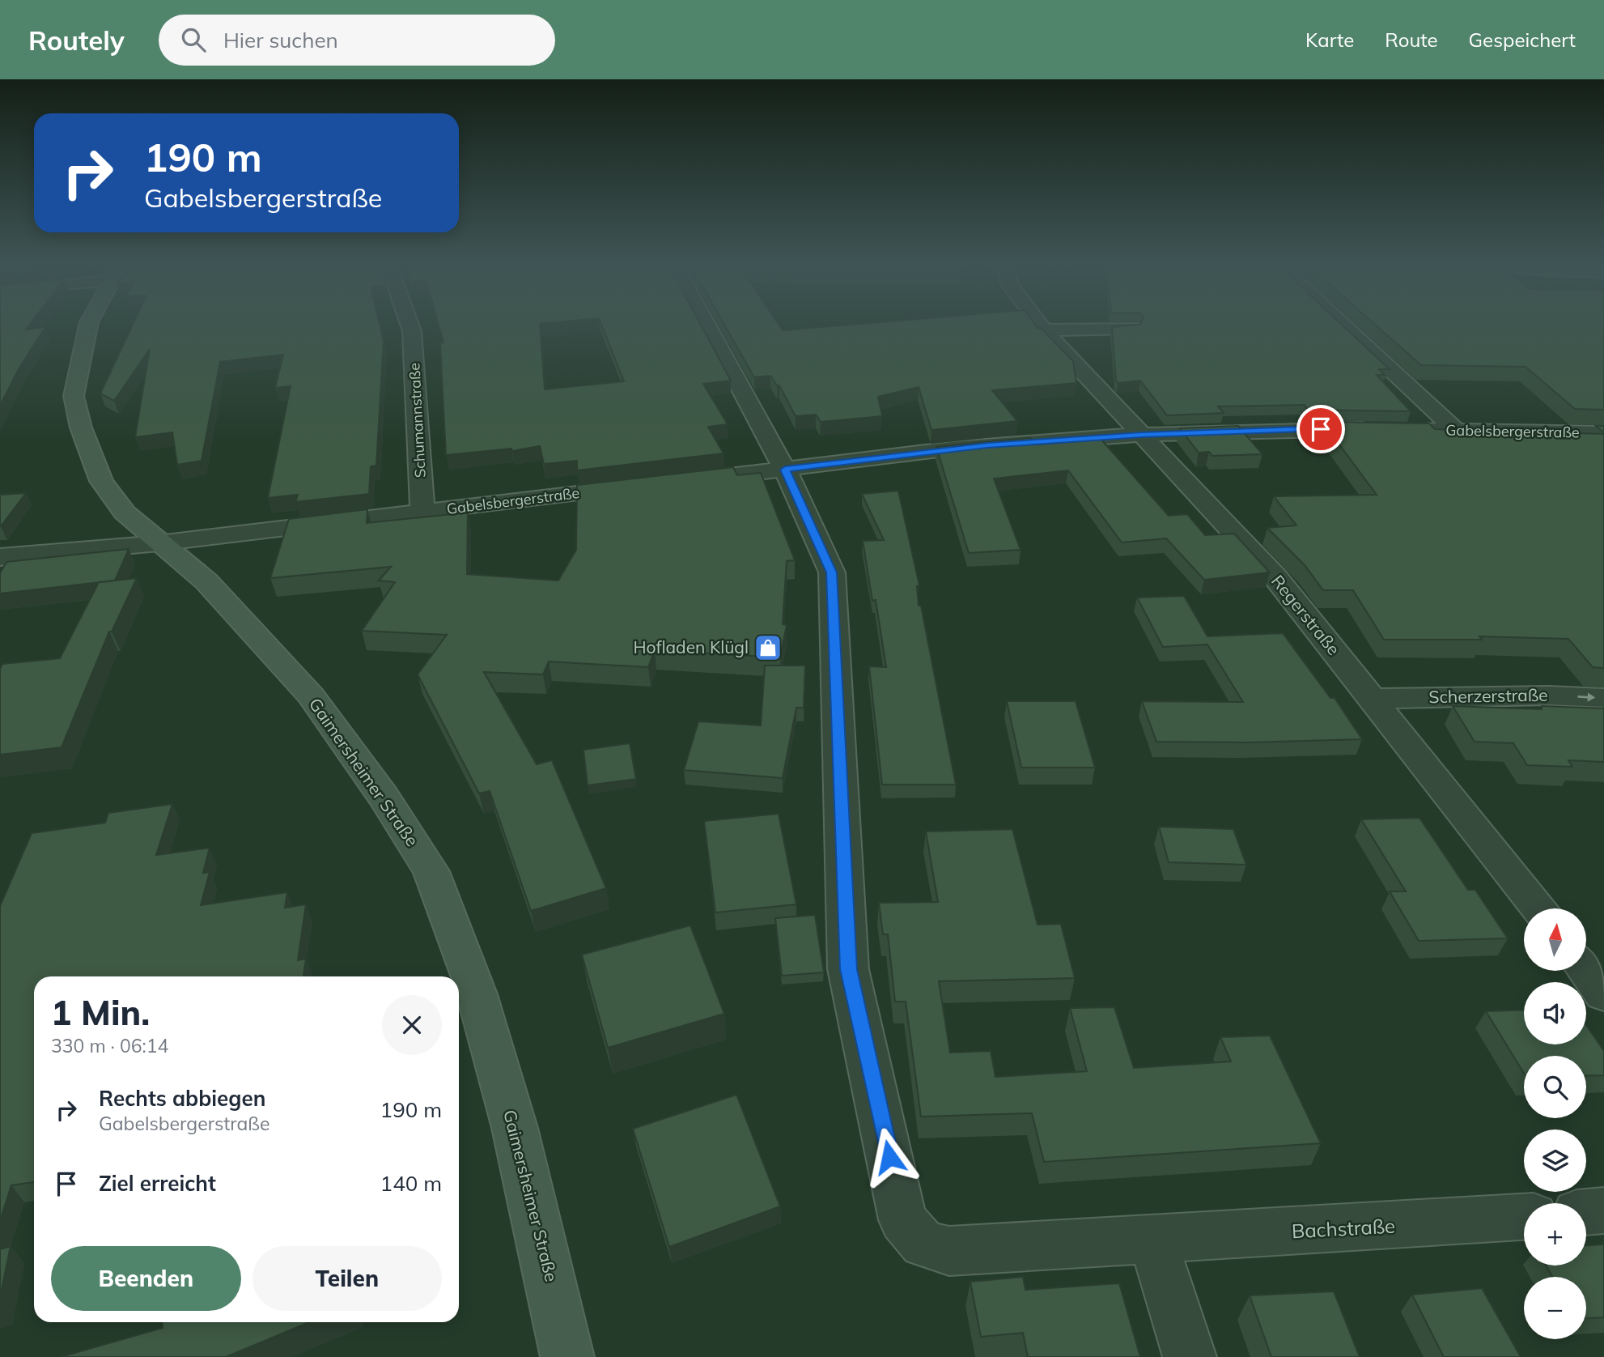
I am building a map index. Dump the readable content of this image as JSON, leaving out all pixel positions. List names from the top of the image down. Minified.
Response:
{"streets":{"street":["Schumannstraße","Gabelsbergerstraße","Regerstraße","Scherzerstraße","Gaimersheimer Straße","Bachstraße"]},"crossings":[["Schumannstraße","Gabelsbergerstraße"],["Gabelsbergerstraße","Gaimersheimer Straße"],["Regerstraße","Scherzerstraße"]],"one_way":["Scherzerstraße"],"places":{"shop":["Hofladen Klügl"]},"north":"top","page":{"header":"Routely","search":"Hier suchen","nav":["Karte","Route","Gespeichert"],"turn":["190 m","Gabelsbergerstraße"],"map_buttons":["+","−"],"heading":["1 Min.","330 m · 06:14"],"list":[{"name":"Rechts abbiegen","note":"Gabelsbergerstraße","value":"190 m"},{"name":"Ziel erreicht","value":"140 m"}],"buttons":["Beenden","Teilen"]}}
